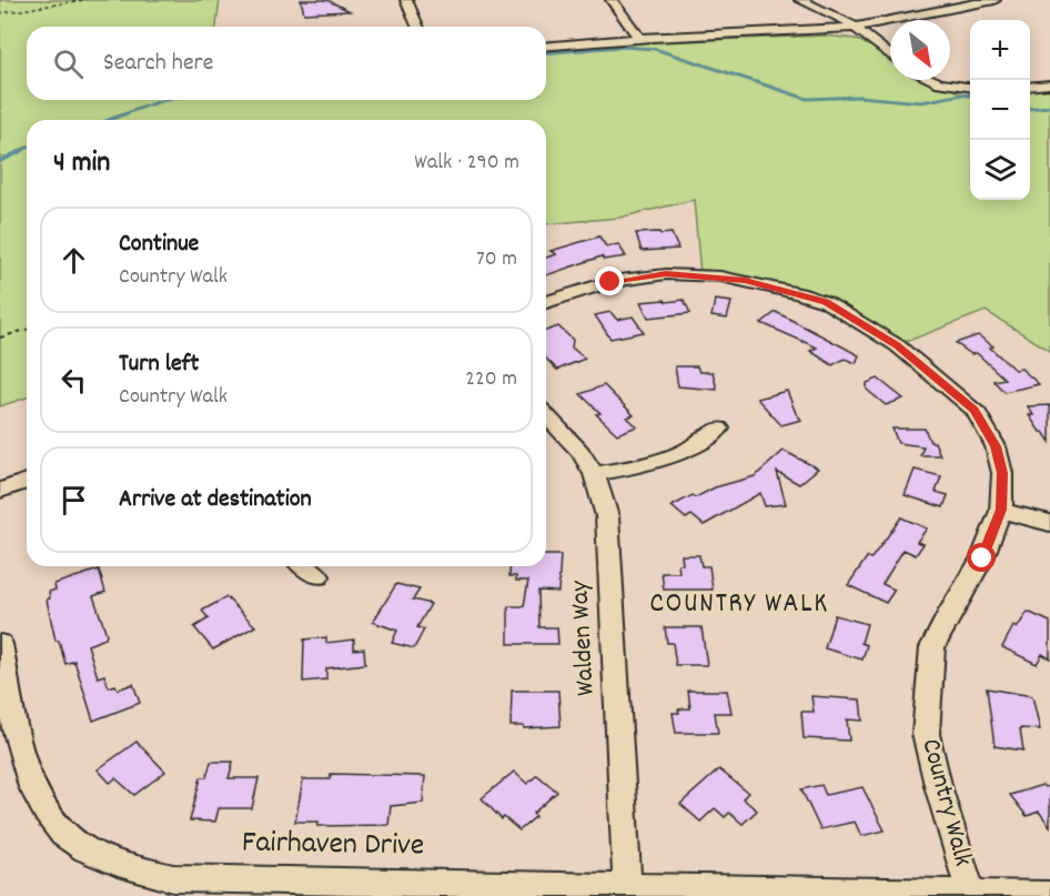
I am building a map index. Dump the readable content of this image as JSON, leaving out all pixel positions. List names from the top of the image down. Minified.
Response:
{"streets":{"street":["Walden Way","Country Walk","Fairhaven Drive"]},"crossings":[["Walden Way","Fairhaven Drive"],["Country Walk","Fairhaven Drive"]],"districts":["COUNTRY WALK"],"north":"bottom right","page":{"map_buttons":["+","−"],"search":"Search here","heading":["4 min","Walk · 290 m"],"list":[["Continue","Country Walk","70 m"],["Turn left","Country Walk","220 m"],"Arrive at destination"]}}
